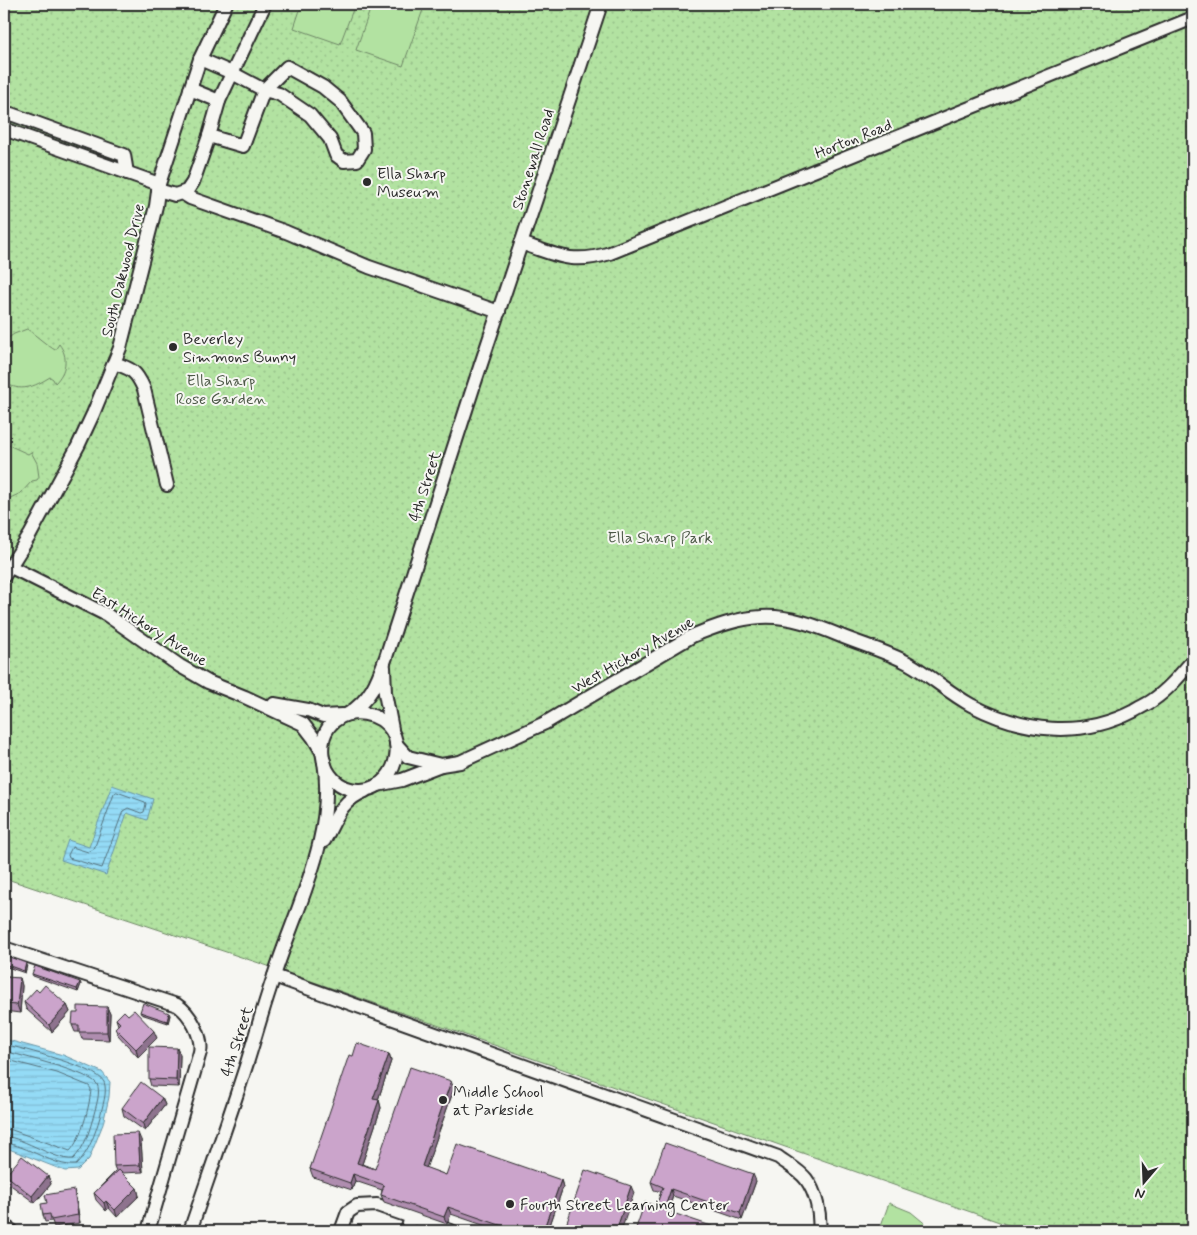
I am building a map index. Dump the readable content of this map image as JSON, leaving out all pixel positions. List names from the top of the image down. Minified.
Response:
{"streets":{"street":["Horton Road","Stonewall Road","South Oakwood Drive","4th Street","East Hickory Avenue","West Hickory Avenue"]},"crossings":[["Horton Road","Stonewall Road"],["Stonewall Road","4th Street"],["South Oakwood Drive","East Hickory Avenue"],["4th Street","East Hickory Avenue"],["4th Street","West Hickory Avenue"],["East Hickory Avenue","West Hickory Avenue"]],"parks":["Ella Sharp Rose Garden","Ella Sharp Park"],"places":["Ella Sharp Museum","Beverley Simmons Bunny","Middle School at Parkside","Fourth Street Learning Center"],"north":"bottom"}
